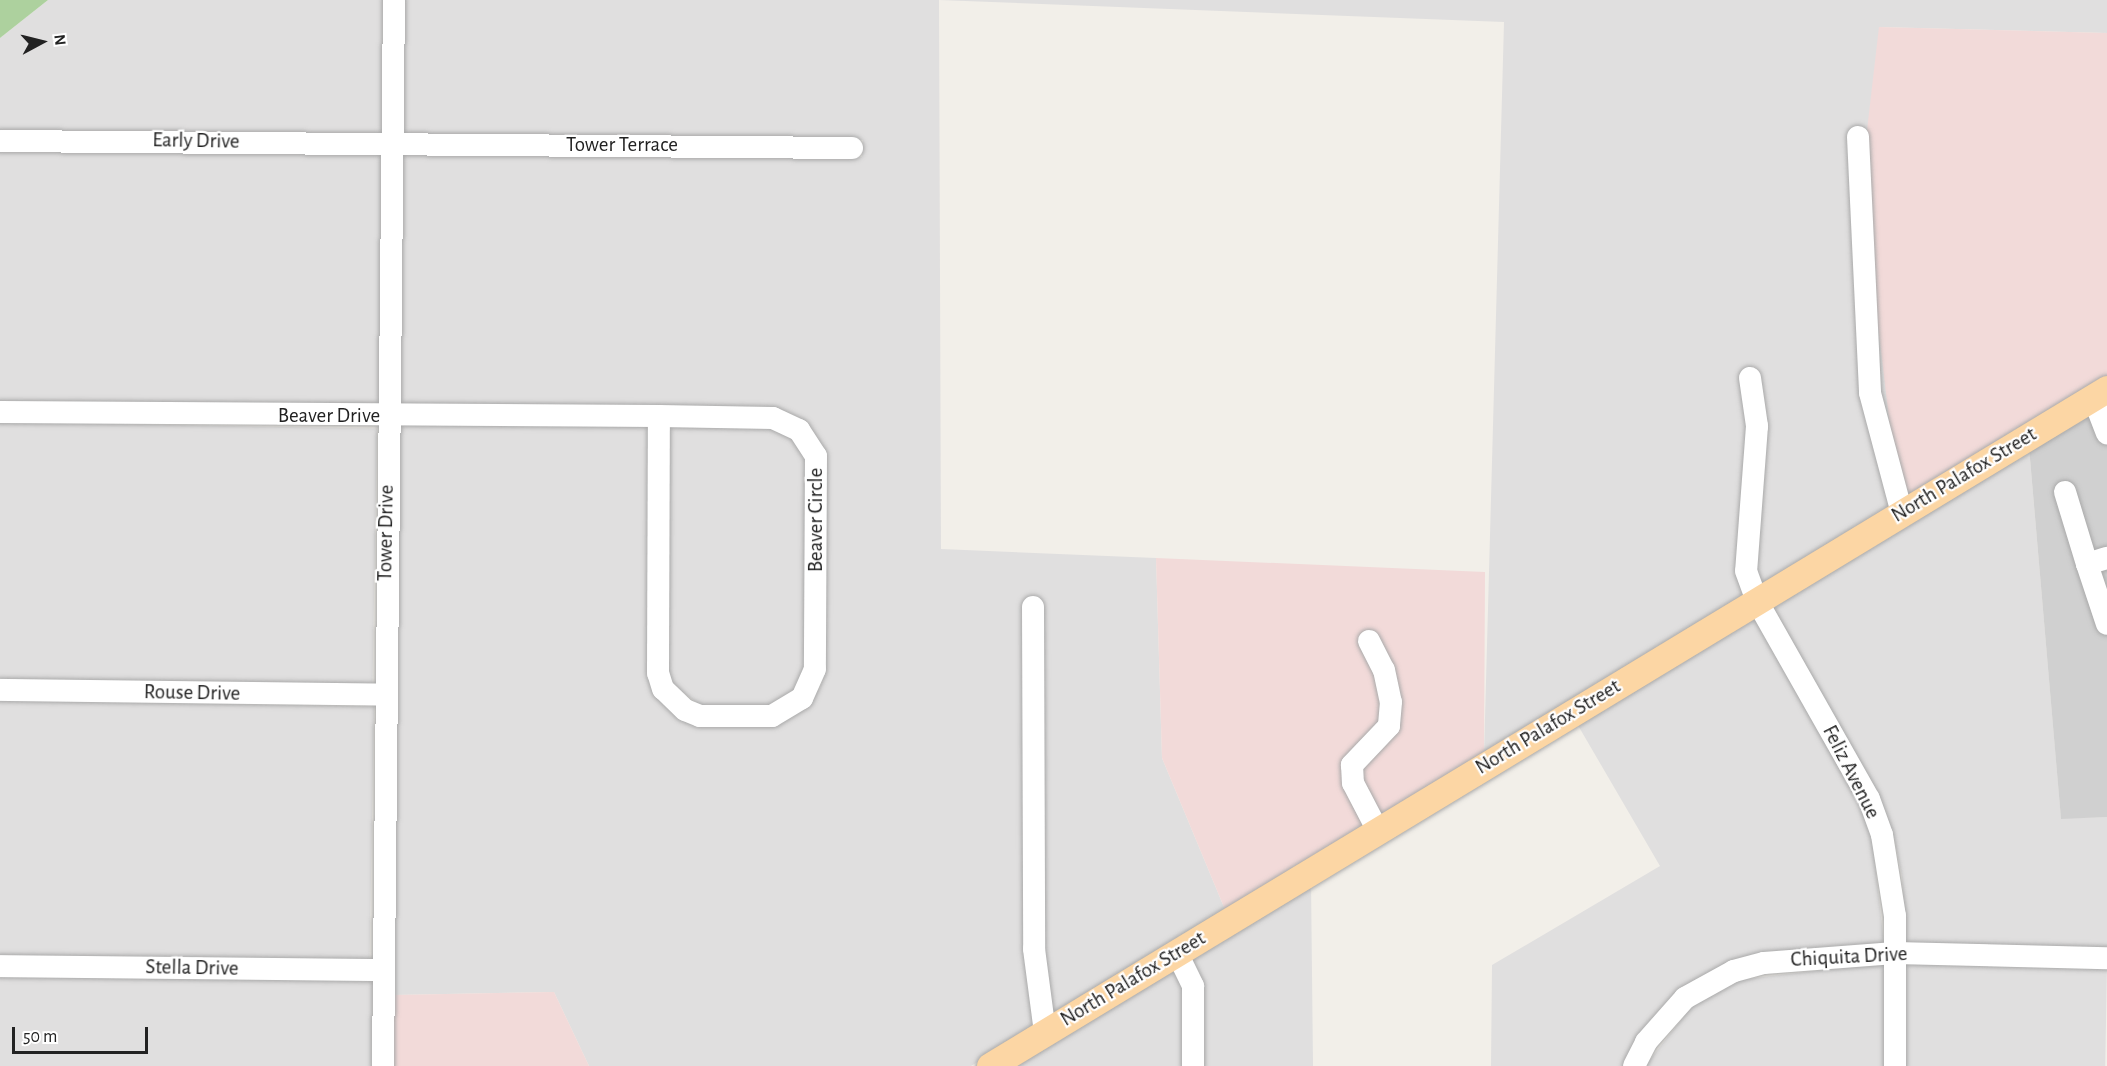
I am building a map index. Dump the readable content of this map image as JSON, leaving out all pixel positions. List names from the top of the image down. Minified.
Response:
{"streets":{"main road":["North Palafox Street"],"street":["Early Drive","Tower Terrace","Beaver Drive","Beaver Circle","Tower Drive","Rouse Drive","Feliz Avenue","Chiquita Drive","Stella Drive"]},"crossings":[["Early Drive","Tower Terrace"],["Early Drive","Tower Drive"],["Tower Terrace","Tower Drive"],["Beaver Drive","Beaver Circle"],["Beaver Drive","Tower Drive"],["North Palafox Street","Feliz Avenue"],["Tower Drive","Rouse Drive"],["Tower Drive","Stella Drive"],["Feliz Avenue","Chiquita Drive"]],"scale_bar":"50 m","north":"right"}
